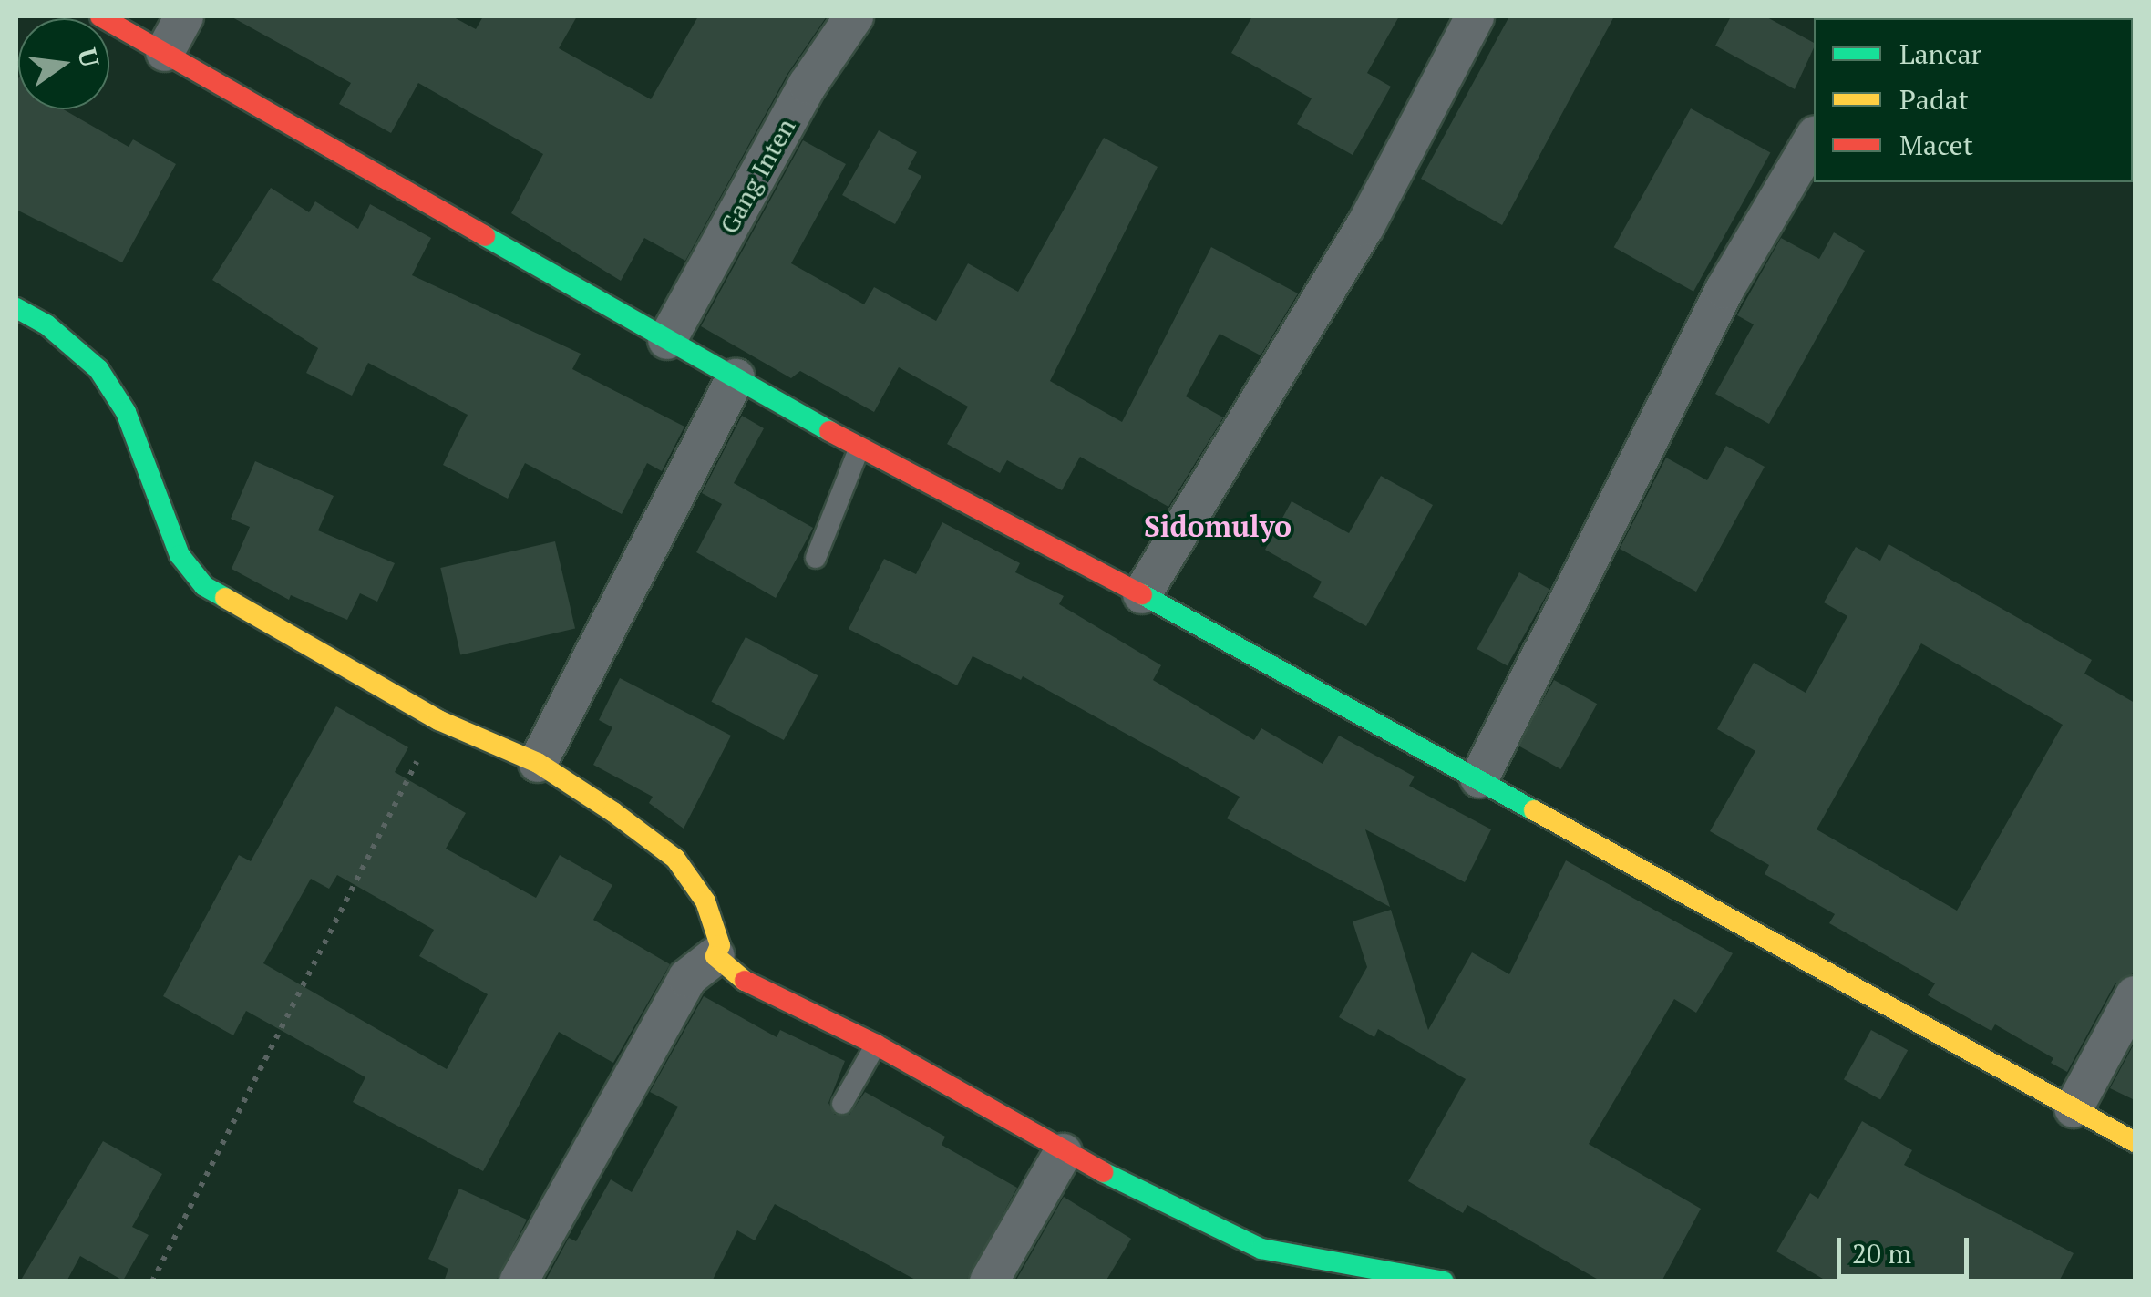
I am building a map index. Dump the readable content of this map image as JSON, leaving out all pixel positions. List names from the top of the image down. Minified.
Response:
{"streets":{"street":["Gang Inten"]},"districts":["Sidomulyo"],"legend":["Lancar","Padat","Macet"],"scale_bar":"20 m","north":"right"}
